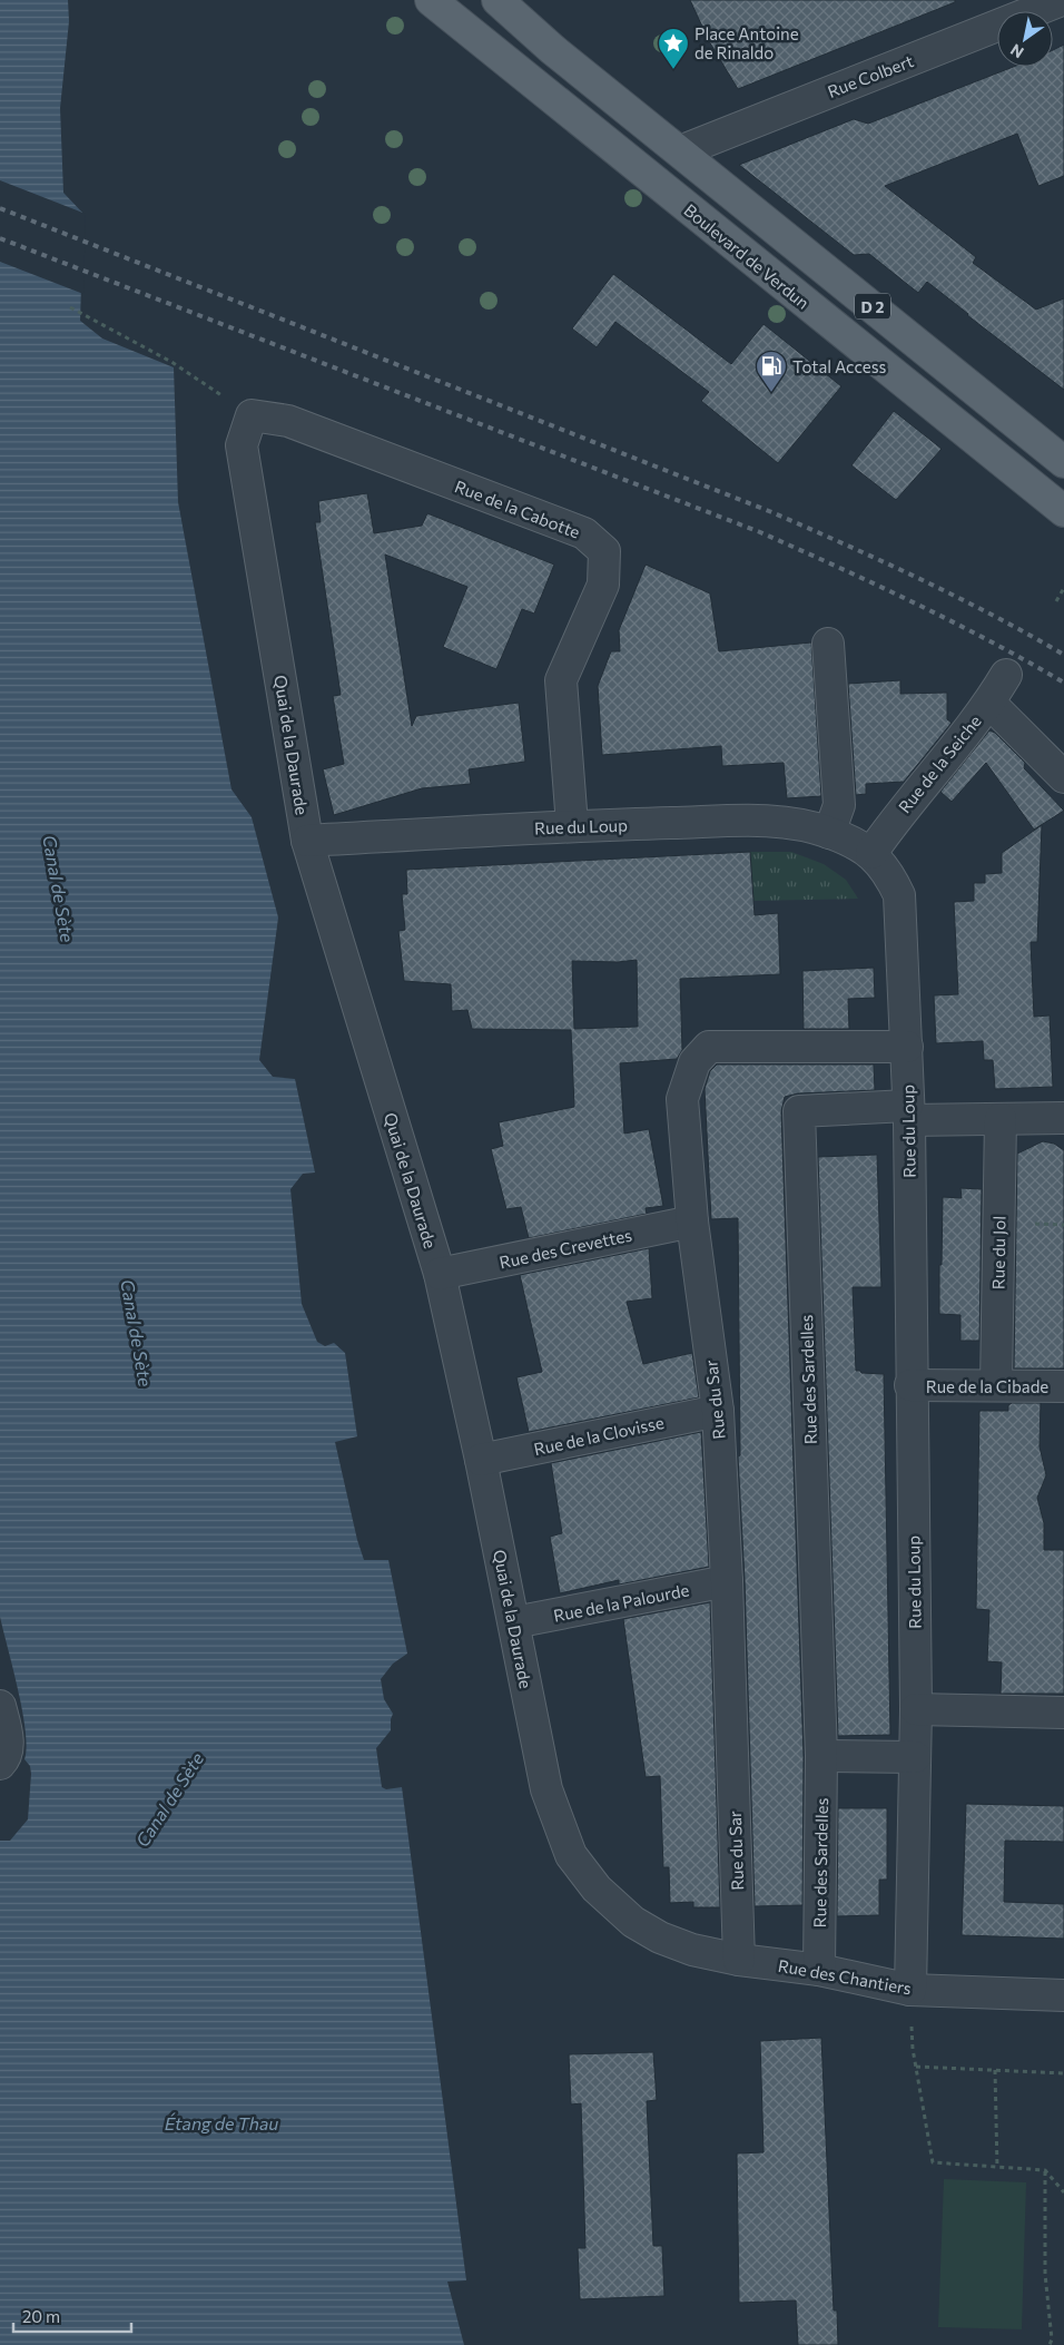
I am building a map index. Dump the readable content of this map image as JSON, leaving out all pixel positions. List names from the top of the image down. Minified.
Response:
{"streets":{"main road":["Boulevard de Verdun","D 2"],"street":["Rue Colbert","Rue de la Cabotte","Quai de la Daurade","Rue de la Seiche","Rue du Loup","Rue des Crevettes","Rue du Jol","Rue des Sardelles","Rue de la Cibade","Rue du Sar","Rue de la Clovisse","Rue de la Palourde","Rue des Chantiers"]},"crossings":[["Rue Colbert","D 2"],["Rue de la Cabotte","Quai de la Daurade"],["Rue de la Cabotte","Rue du Loup"],["Quai de la Daurade","Rue du Loup"],["Quai de la Daurade","Rue des Crevettes"],["Quai de la Daurade","Rue de la Clovisse"],["Quai de la Daurade","Rue de la Palourde"],["Quai de la Daurade","Rue des Chantiers"],["Rue de la Seiche","Rue du Loup"],["Rue du Loup","Rue des Sardelles"],["Rue du Loup","Rue de la Cibade"],["Rue du Loup","Rue du Sar"],["Rue du Loup","Rue des Chantiers"],["Rue des Crevettes","Rue du Sar"],["Rue du Jol","Rue de la Cibade"],["Rue des Sardelles","Rue des Chantiers"],["Rue du Sar","Rue de la Clovisse"],["Rue du Sar","Rue de la Palourde"],["Rue du Sar","Rue des Chantiers"]],"water":["Canal de Sète","Étang de Thau"],"places":{"place":["Place Antoine de Rinaldo"],"fuel station":["Total Access"]},"scale_bar":"20 m","north":"bottom left"}
